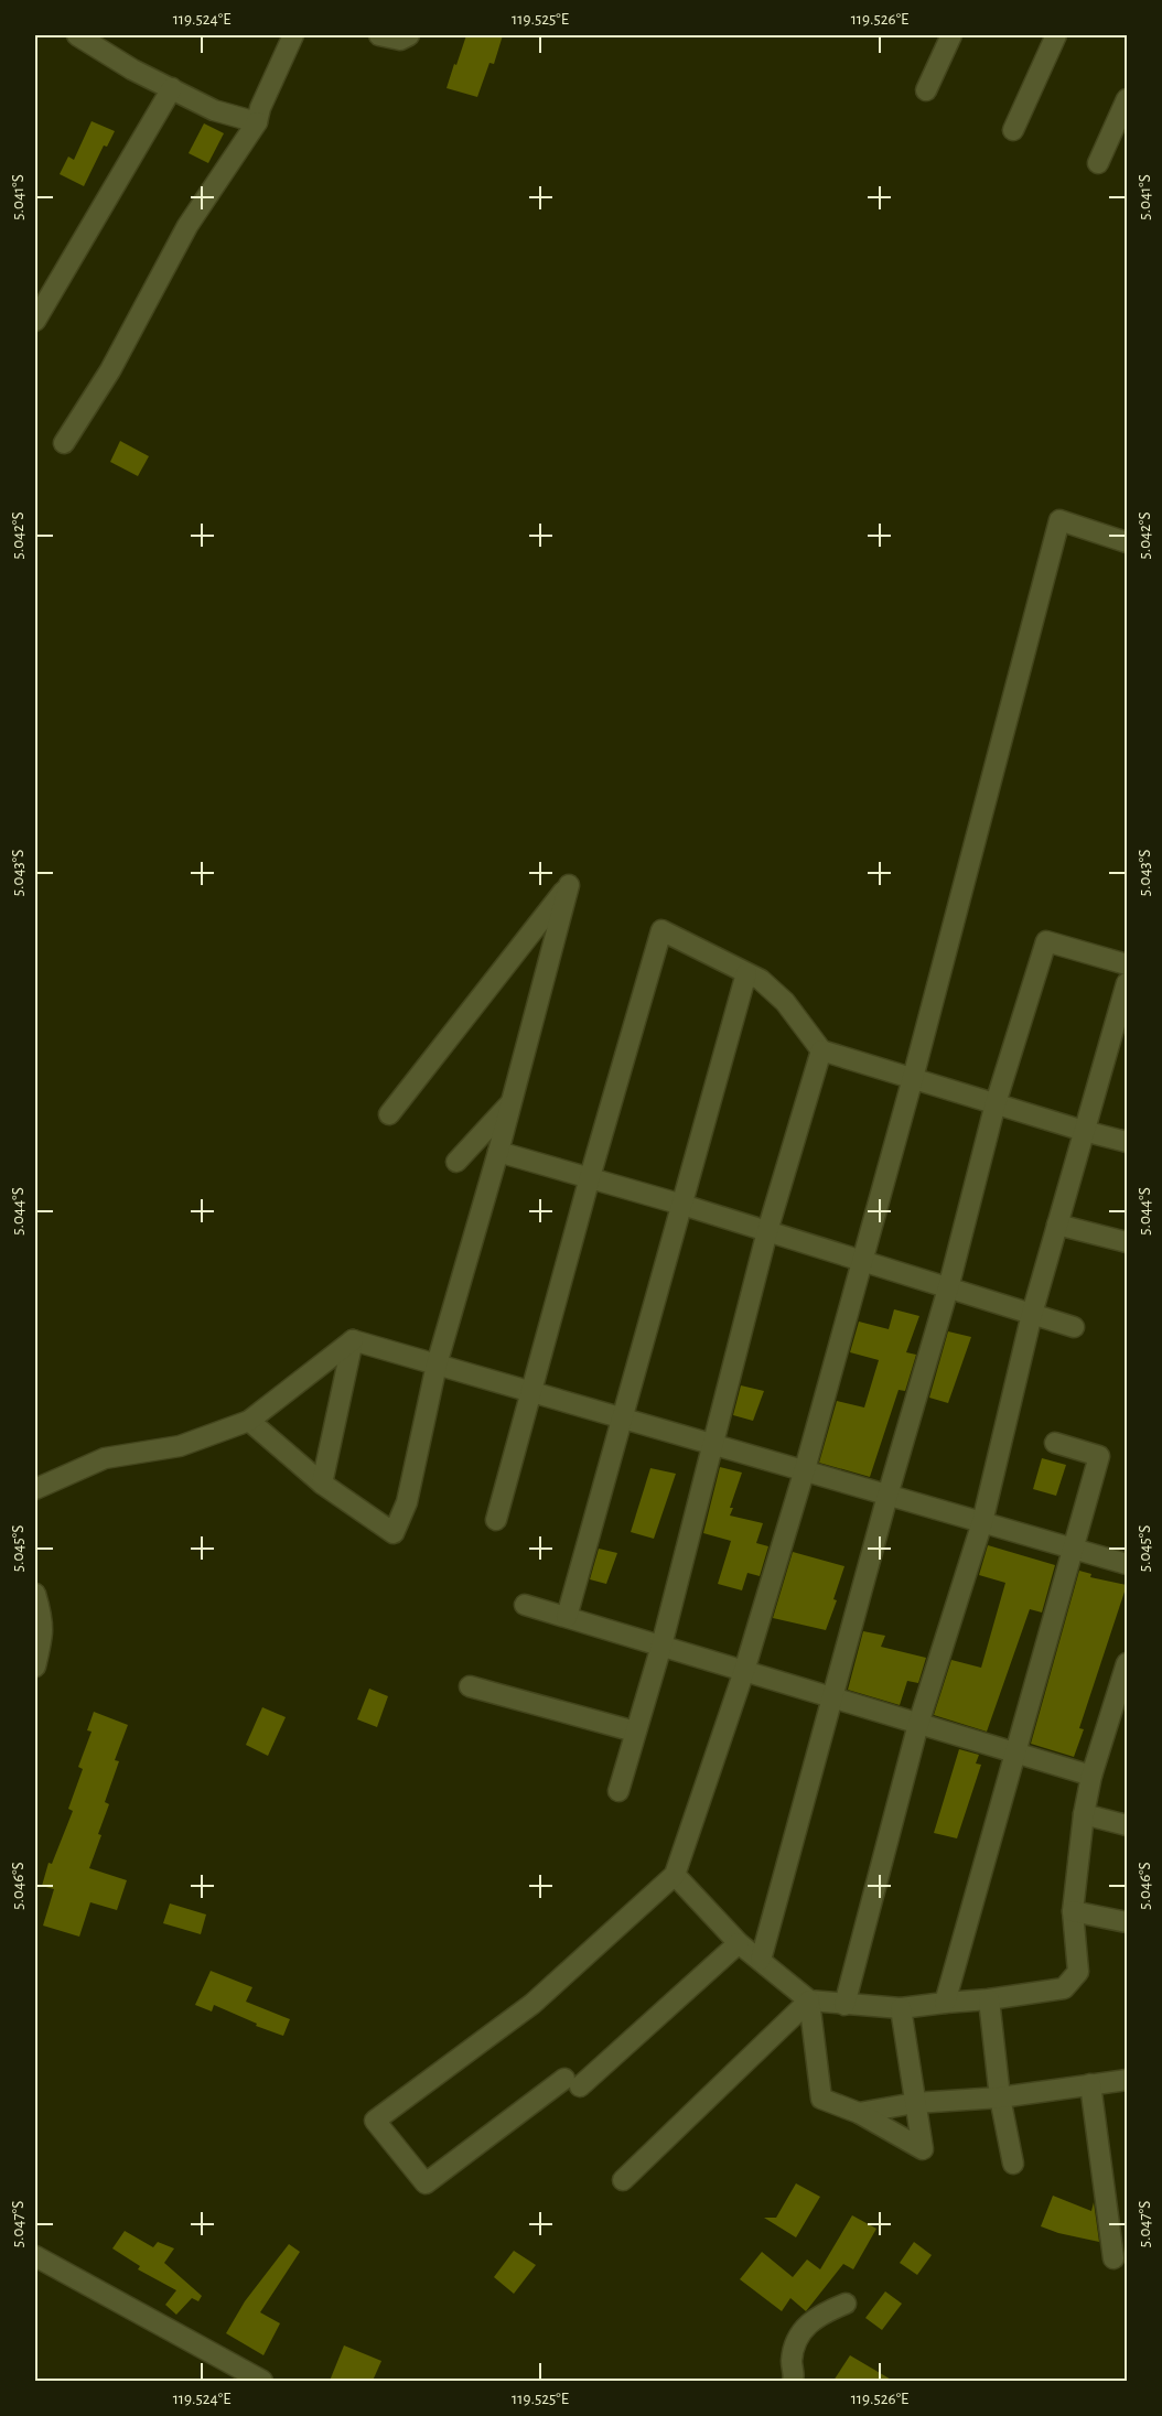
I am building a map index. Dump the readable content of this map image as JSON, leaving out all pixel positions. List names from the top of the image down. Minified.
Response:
{"coordinates":["119.524°E","119.525°E","119.526°E","5.041°S","5.042°S","5.043°S","5.044°S","5.045°S","5.046°S","5.047°S"]}
